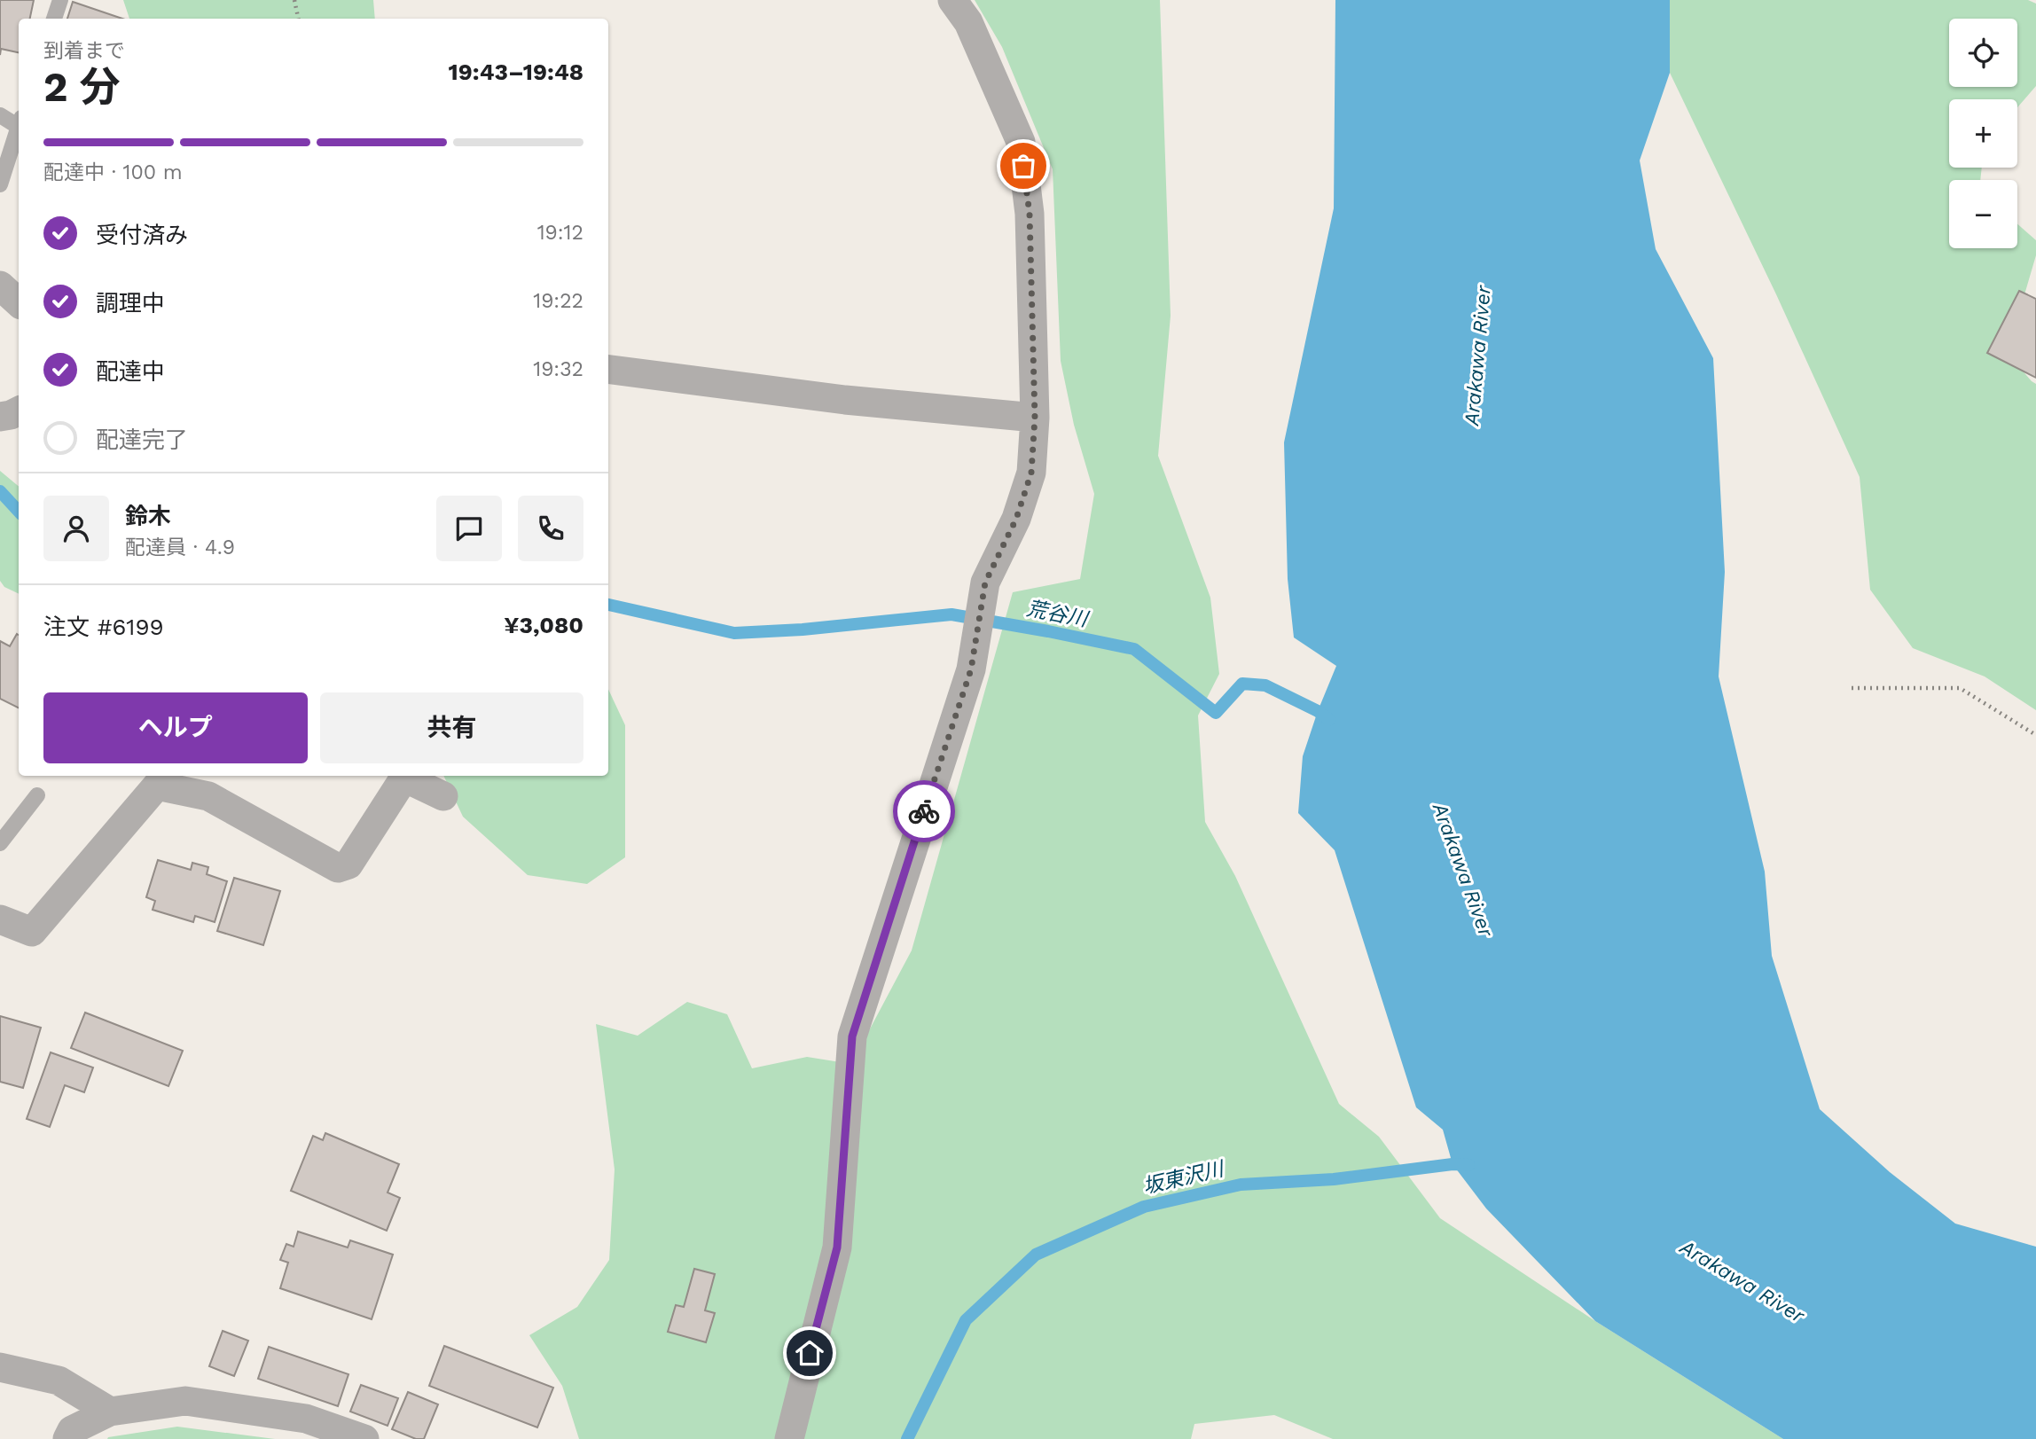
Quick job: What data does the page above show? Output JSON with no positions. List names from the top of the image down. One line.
{"water":["Arakawa River","荒谷川","坂東沢川"],"page":{"map_buttons":["+","−"],"heading":["2 分","到着まで","19:43–19:48"],"panel":["鈴木","配達員 · 4.9","注文 #6199","¥3,080"],"bar":"配達中 · 100 m","list":[["受付済み","19:12"],["調理中","19:22"],["配達中","19:32"],"配達完了"],"buttons":["ヘルプ","共有"]}}
